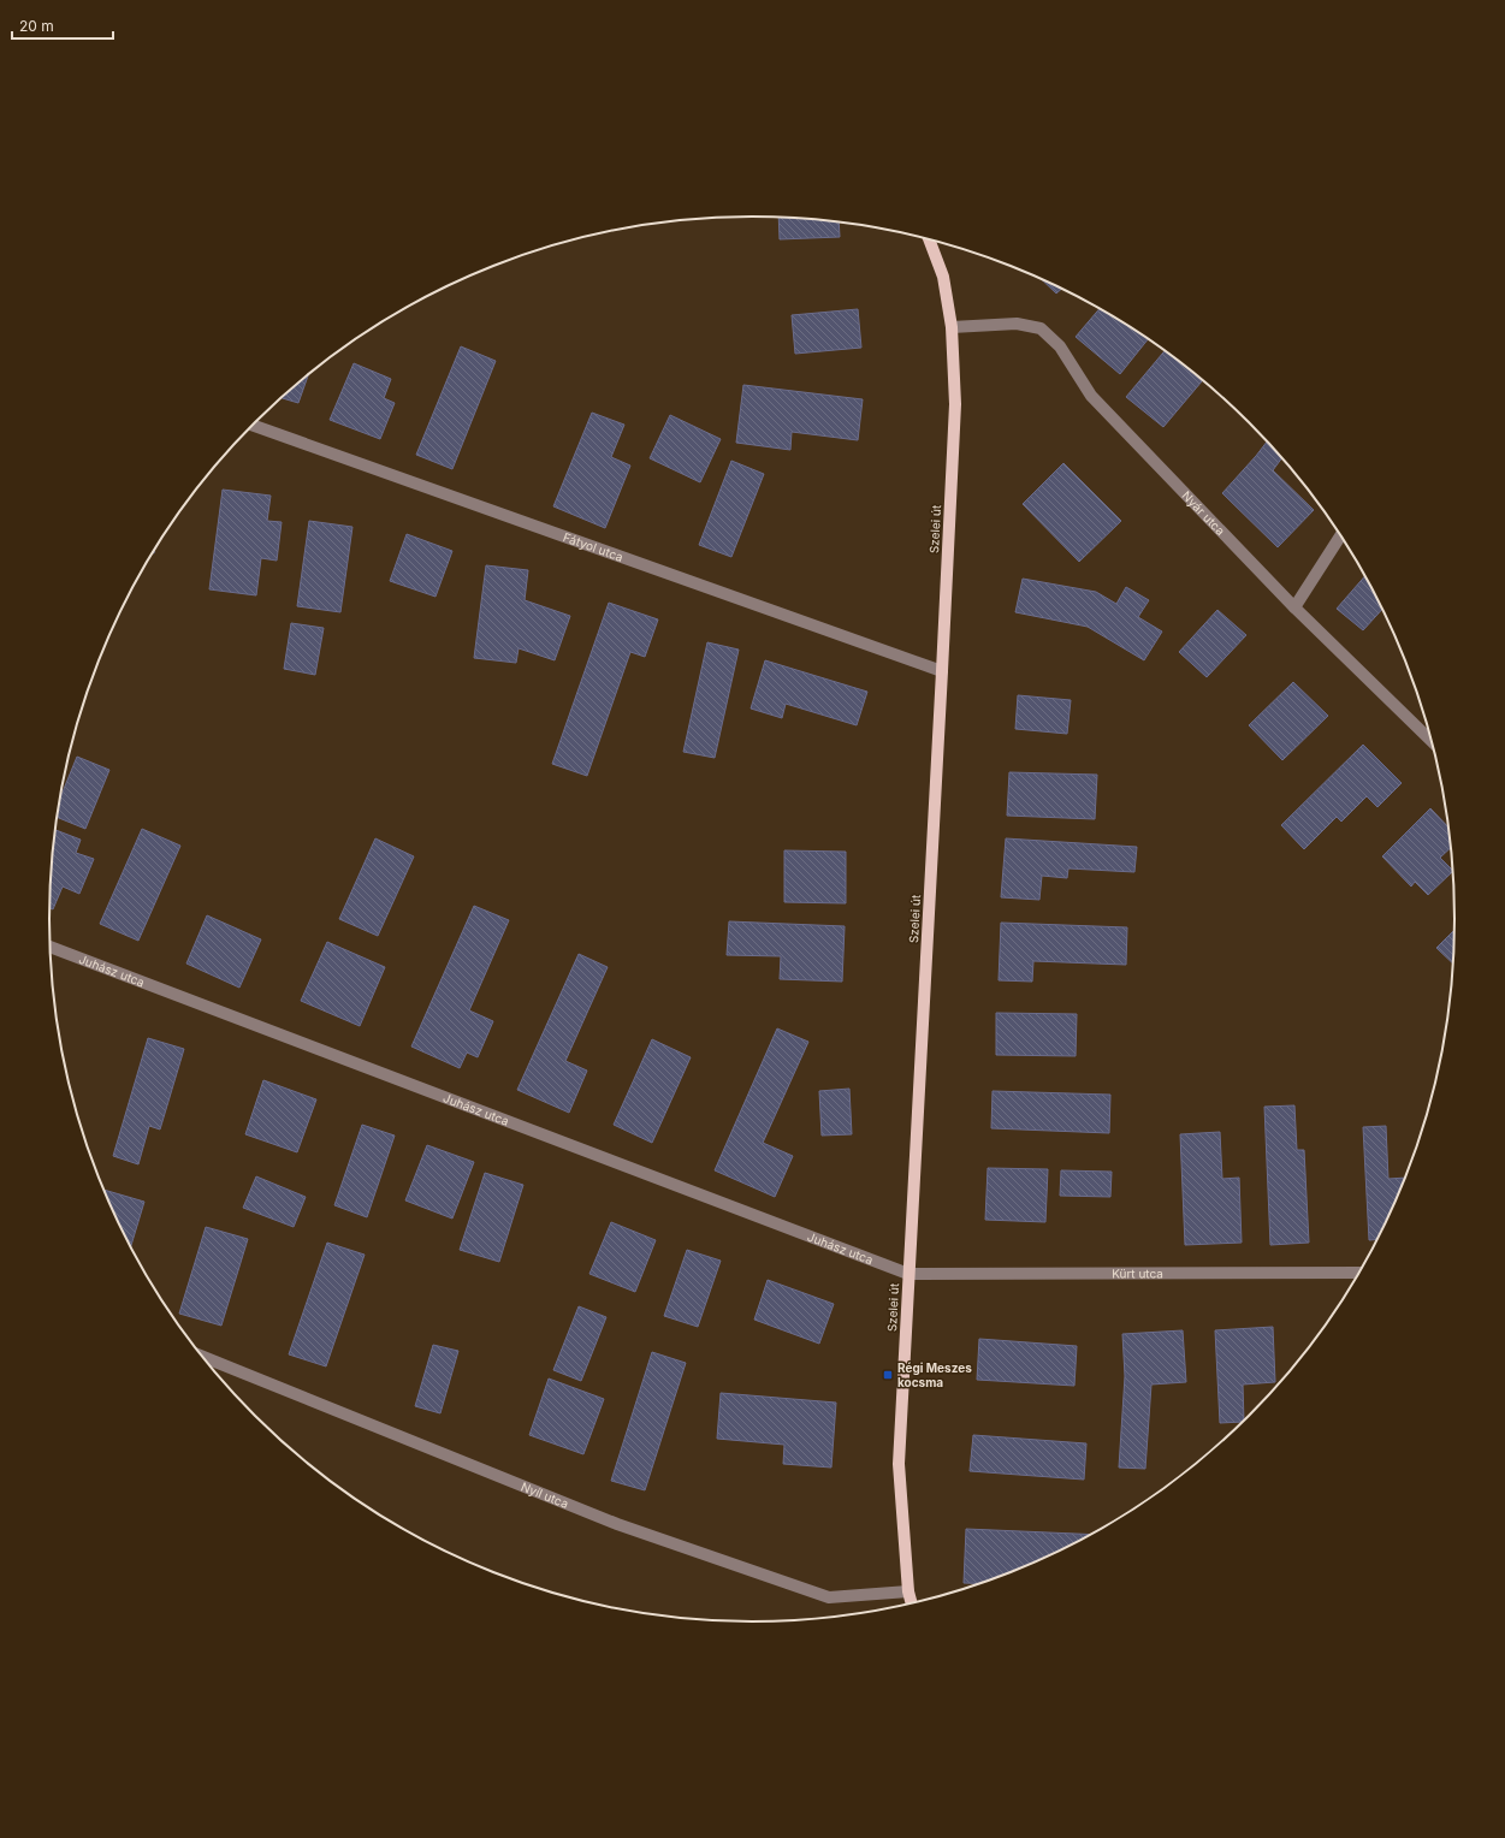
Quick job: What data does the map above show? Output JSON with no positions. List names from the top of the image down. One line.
{"streets":{"main road":["Szelei út"],"street":["Nyár utca","Fátyol utca","Juhász utca","Kürt utca","Nyíl utca"]},"crossings":[["Nyár utca","Szelei út"],["Szelei út","Fátyol utca"],["Szelei út","Juhász utca"],["Szelei út","Kürt utca"],["Szelei út","Nyíl utca"],["Juhász utca","Kürt utca"]],"places":{"transit":["Régi Meszes kocsma"]},"scale_bar":"20 m"}
